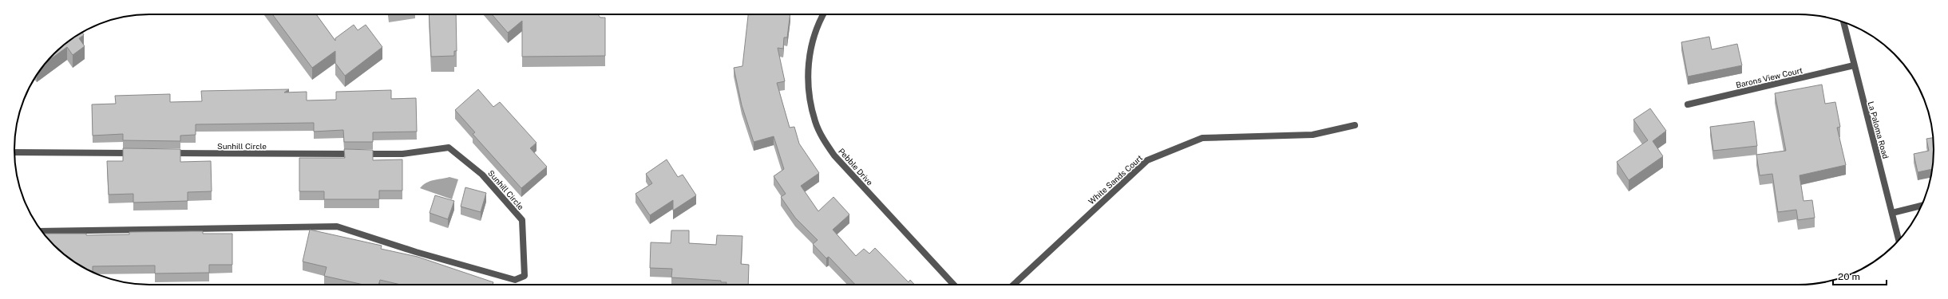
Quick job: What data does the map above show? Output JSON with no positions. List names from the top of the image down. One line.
{"streets":{"street":["Barons View Court","La Paloma Road","Sunhill Circle","Pebble Drive","White Sands Court"]},"crossings":[["Barons View Court","La Paloma Road"]],"scale_bar":"20 m"}
